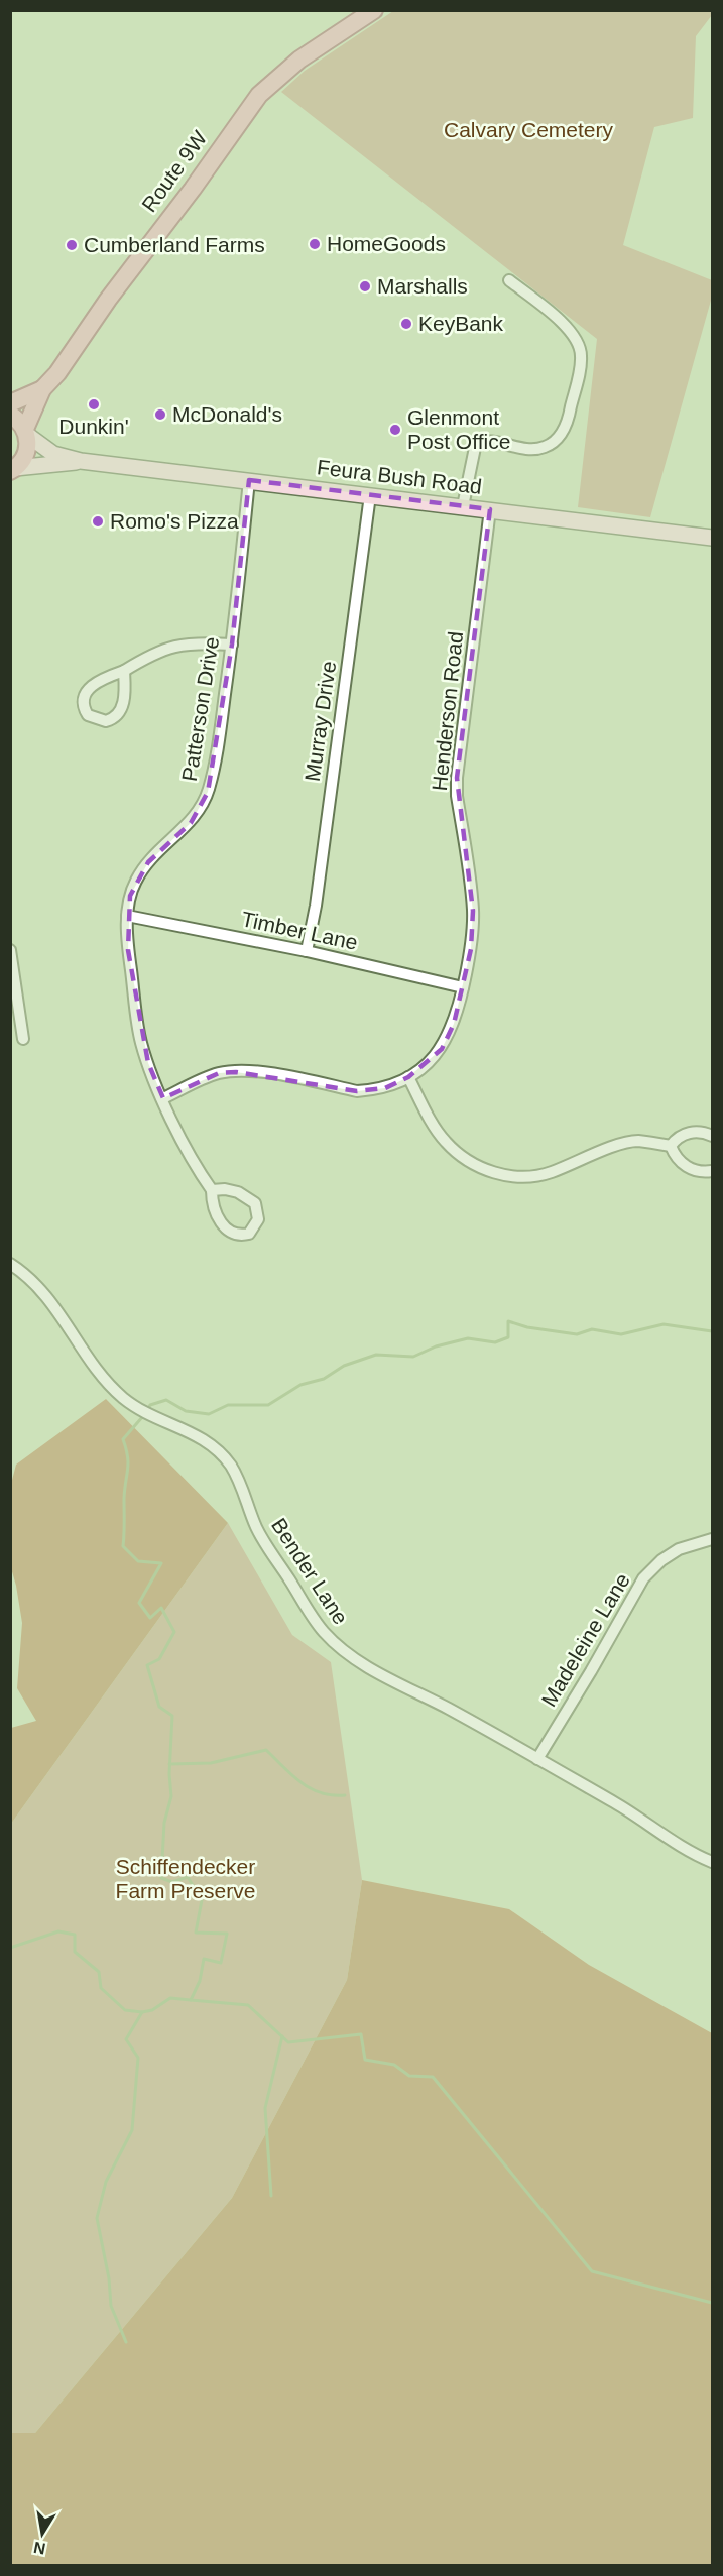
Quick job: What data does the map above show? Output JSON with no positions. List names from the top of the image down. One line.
{"streets":{"main road":["Route 9W","Feura Bush Road"],"street":["Patterson Drive","Henderson Road","Murray Drive","Timber Lane","Bender Lane","Madeleine Lane"]},"crossings":[["Route 9W","Feura Bush Road"],["Feura Bush Road","Patterson Drive"],["Feura Bush Road","Henderson Road"],["Feura Bush Road","Murray Drive"],["Patterson Drive","Henderson Road"],["Patterson Drive","Timber Lane"],["Henderson Road","Timber Lane"],["Murray Drive","Timber Lane"],["Bender Lane","Madeleine Lane"]],"parks":["Calvary Cemetery","Schiffendecker Farm Preserve"],"places":["HomeGoods","Cumberland Farms","Marshalls","KeyBank","Dunkin'","McDonald's","Glenmont Post Office","Romo's Pizza"],"north":"bottom"}
